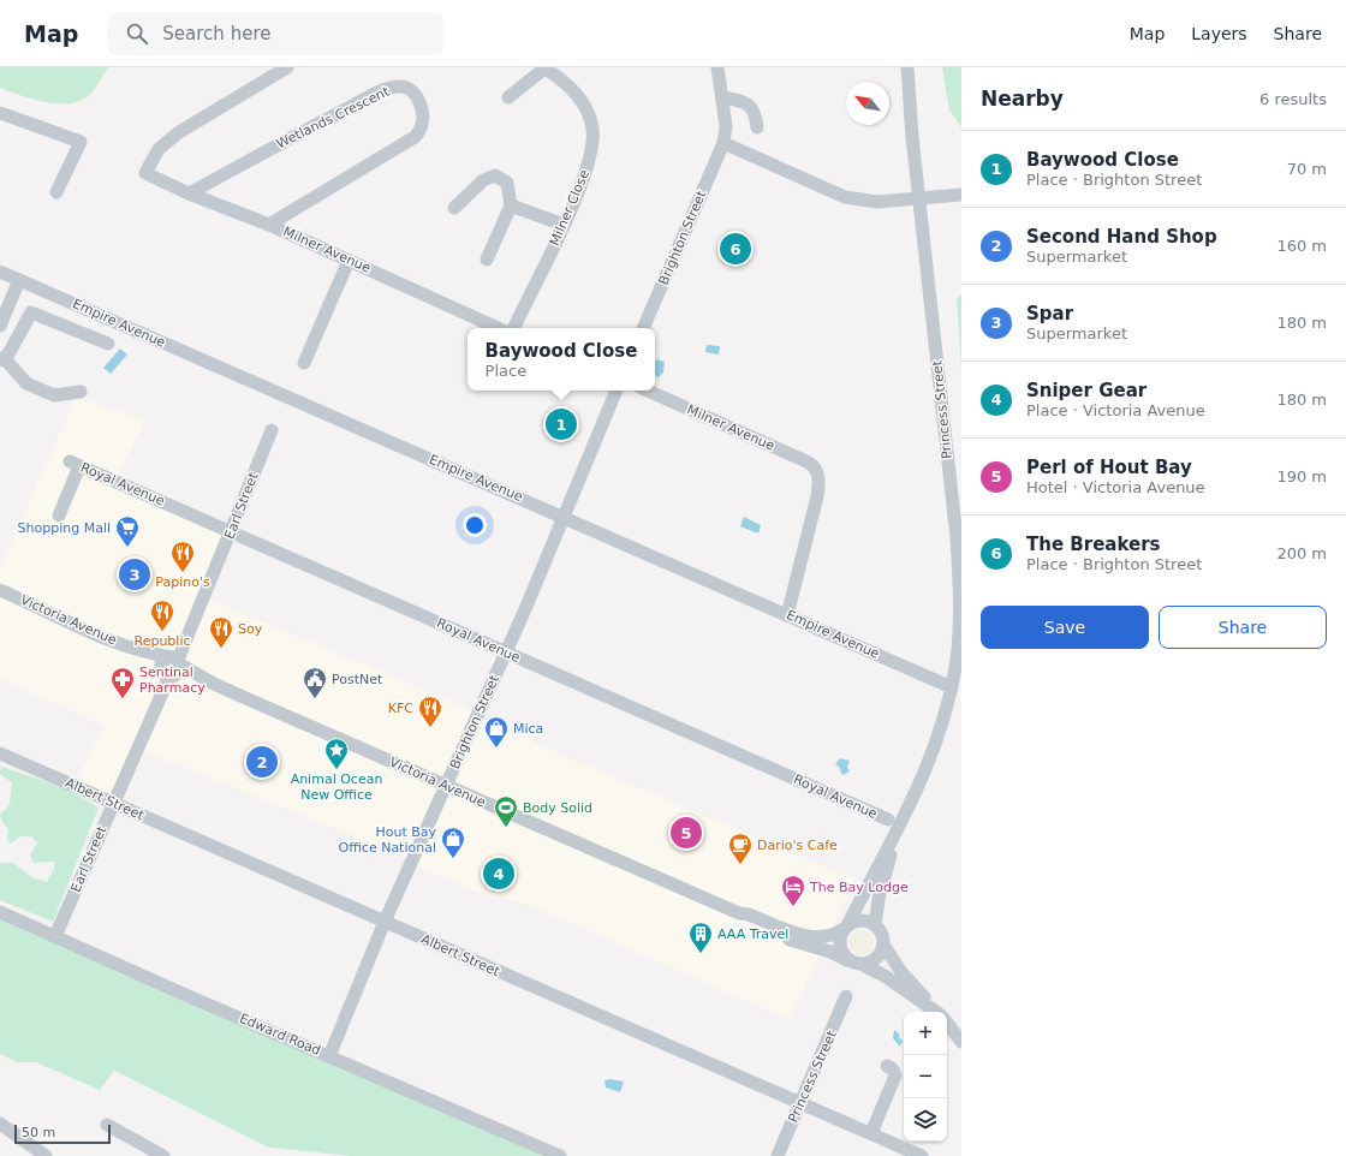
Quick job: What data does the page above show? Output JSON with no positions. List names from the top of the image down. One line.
{"streets":{"street":["Wetlands Crescent","Milner Close","Brighton Street","Milner Avenue","Empire Avenue","Princess Street","Royal Avenue","Earl Street","Victoria Avenue","Albert Street","Edward Road"]},"crossings":[["Wetlands Crescent","Milner Avenue"],["Brighton Street","Empire Avenue"],["Brighton Street","Royal Avenue"],["Brighton Street","Victoria Avenue"],["Brighton Street","Albert Street"],["Brighton Street","Edward Road"],["Milner Avenue","Empire Avenue"],["Empire Avenue","Princess Street"],["Princess Street","Victoria Avenue"],["Princess Street","Albert Street"],["Royal Avenue","Earl Street"],["Earl Street","Victoria Avenue"],["Earl Street","Albert Street"],["Earl Street","Edward Road"]],"places":{"supermarket":["Shopping Mall"],"restaurant":["Papino's","Republic","Soy","KFC"],"pharmacy":["Sentinal Pharmacy"],"public building":["PostNet"],"shop":["Mica","Hout Bay Office National"],"place":["Animal Ocean New Office"],"sports":["Body Solid"],"cafe":["Dario's Cafe"],"hotel":["The Bay Lodge"],"building":["AAA Travel"]},"scale_bar":"50 m","north":"top left","page":{"header":"Map","search":"Search here","nav":["Map","Layers","Share"],"heading":["Nearby","6 results"],"list":[{"mark":"1","name":"Baywood Close","note":"Place · Brighton Street","value":"70 m"},{"mark":"2","name":"Second Hand Shop","note":"Supermarket","value":"160 m"},{"mark":"3","name":"Spar","note":"Supermarket","value":"180 m"},{"mark":"4","name":"Sniper Gear","note":"Place · Victoria Avenue","value":"180 m"},{"mark":"5","name":"Perl of Hout Bay","note":"Hotel · Victoria Avenue","value":"190 m"},{"mark":"6","name":"The Breakers","note":"Place · Brighton Street","value":"200 m"}],"pins":["6","1","3","2","5","4"],"popup":["Baywood Close","Place"],"buttons":["Save","Share"],"map_buttons":["+","−"],"scale":"50 m"}}
